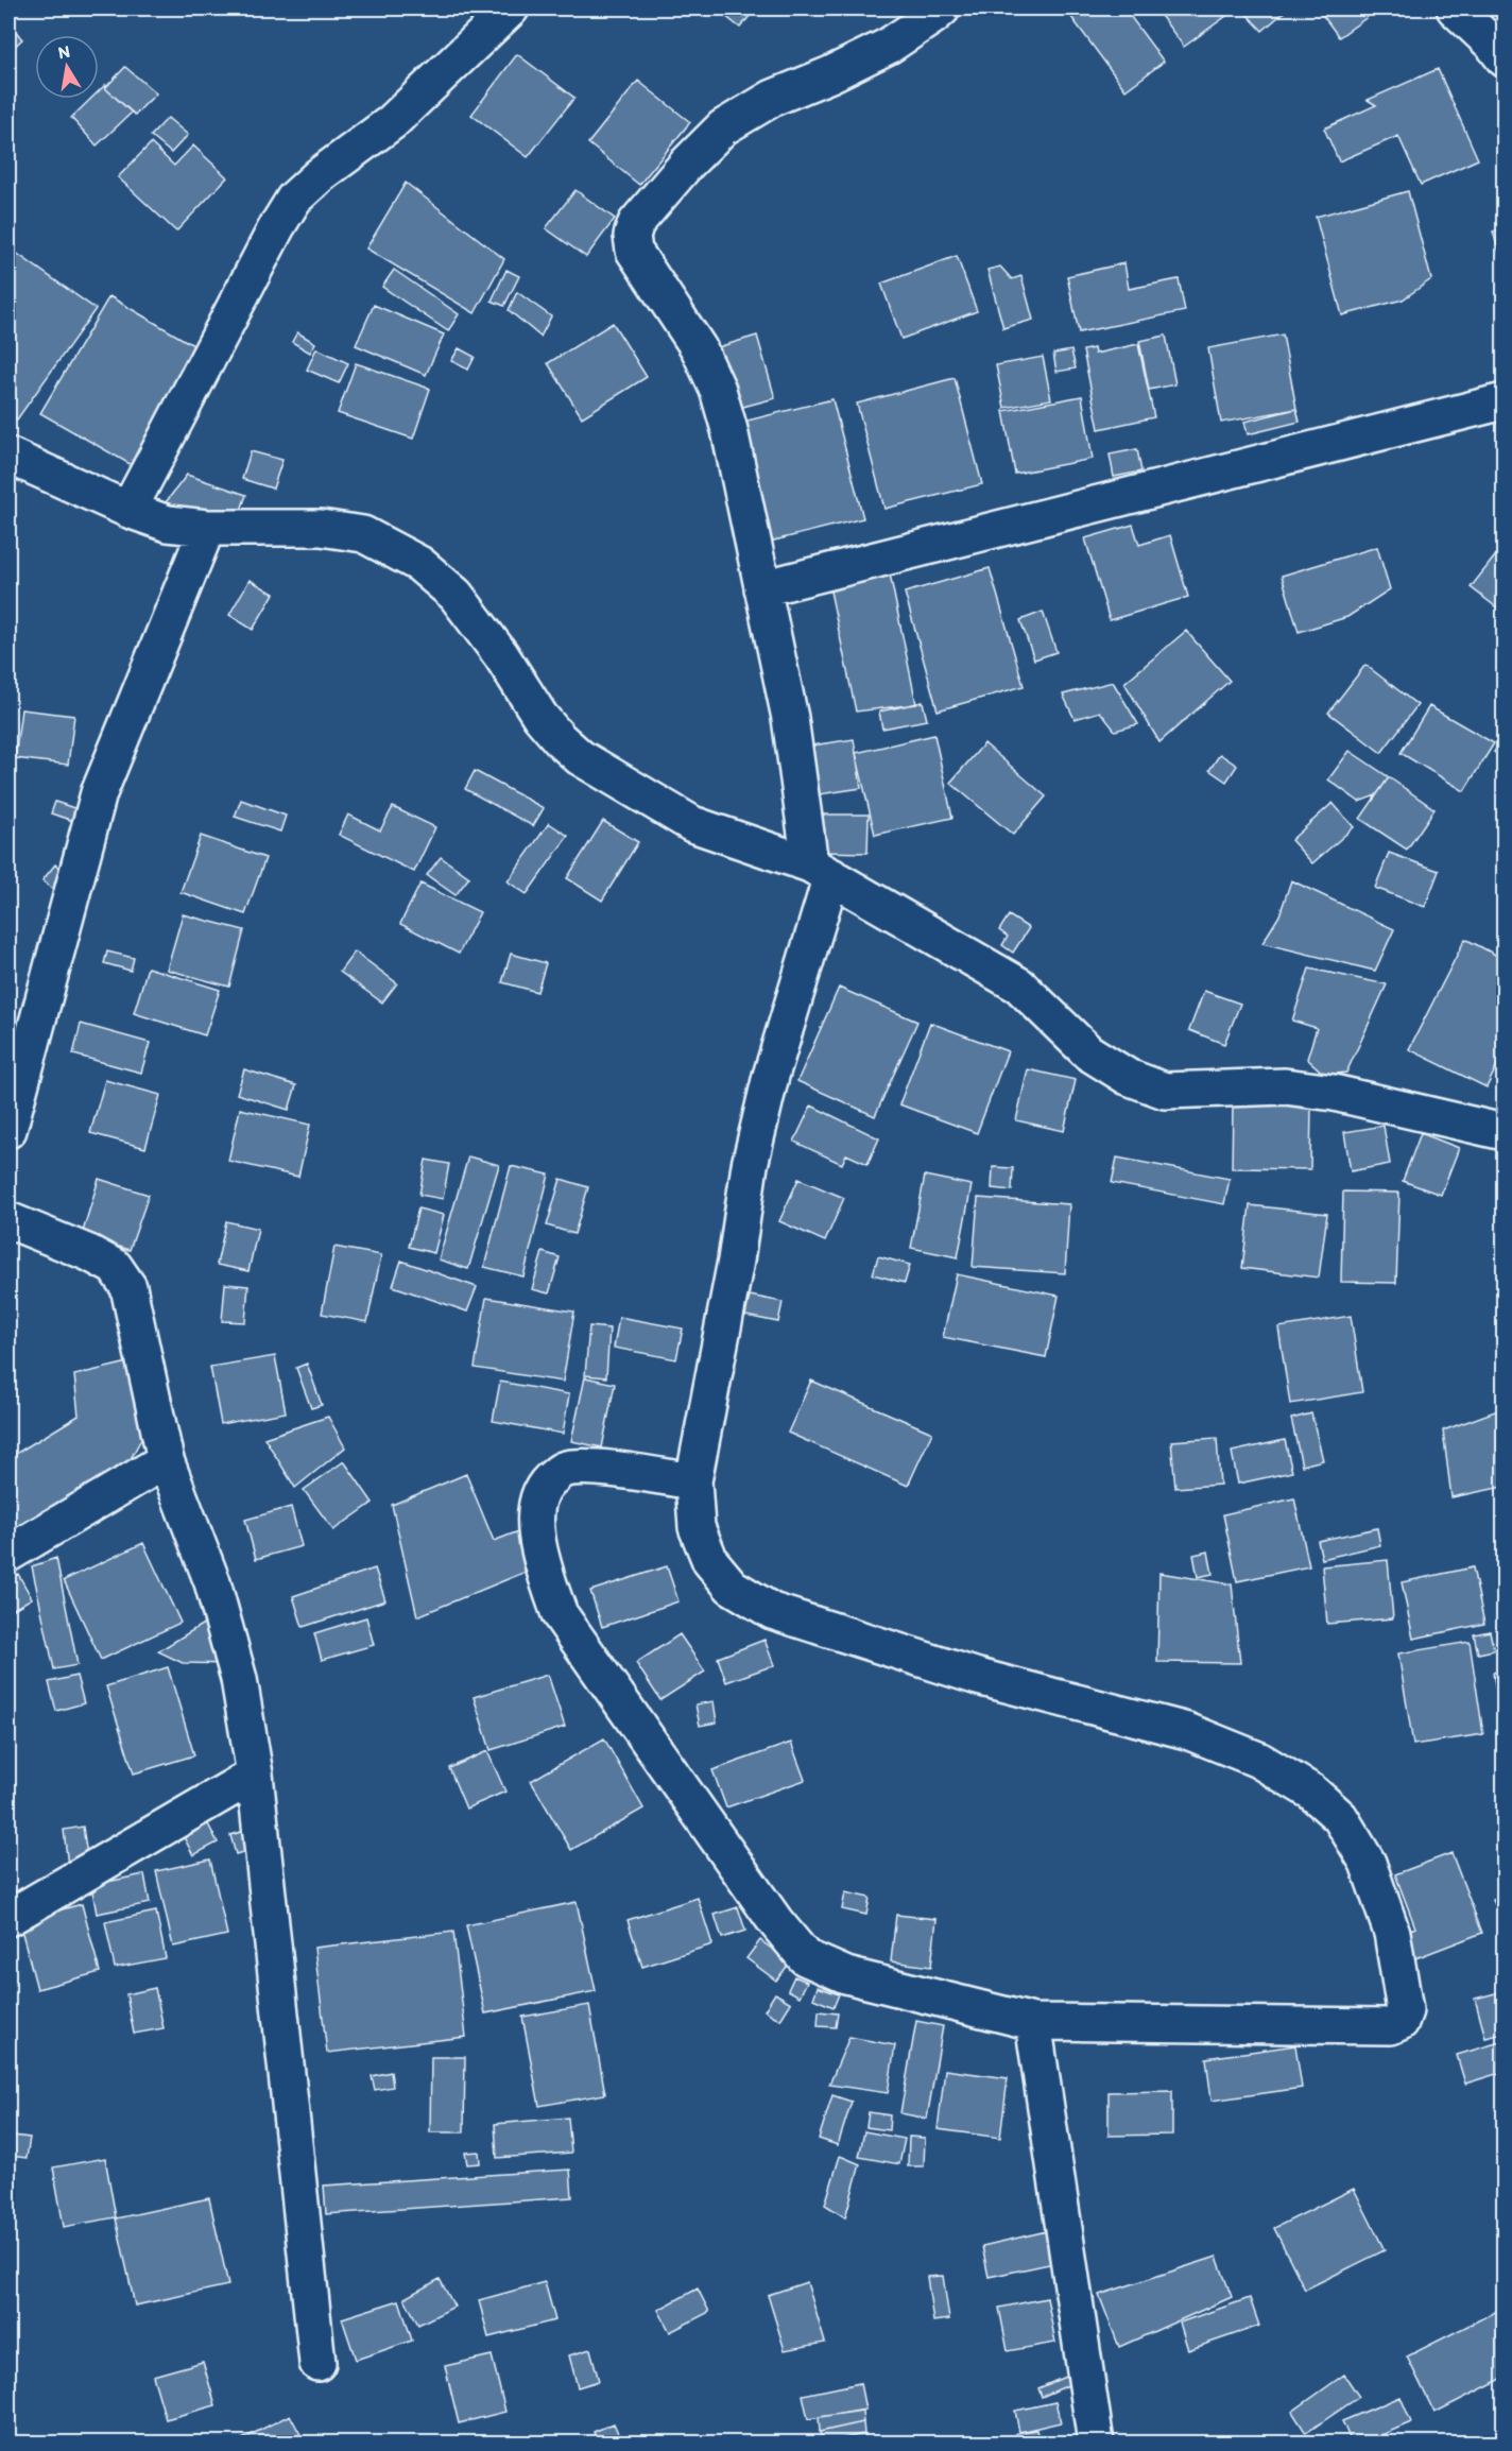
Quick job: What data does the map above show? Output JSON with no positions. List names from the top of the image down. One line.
{"north":"top"}
